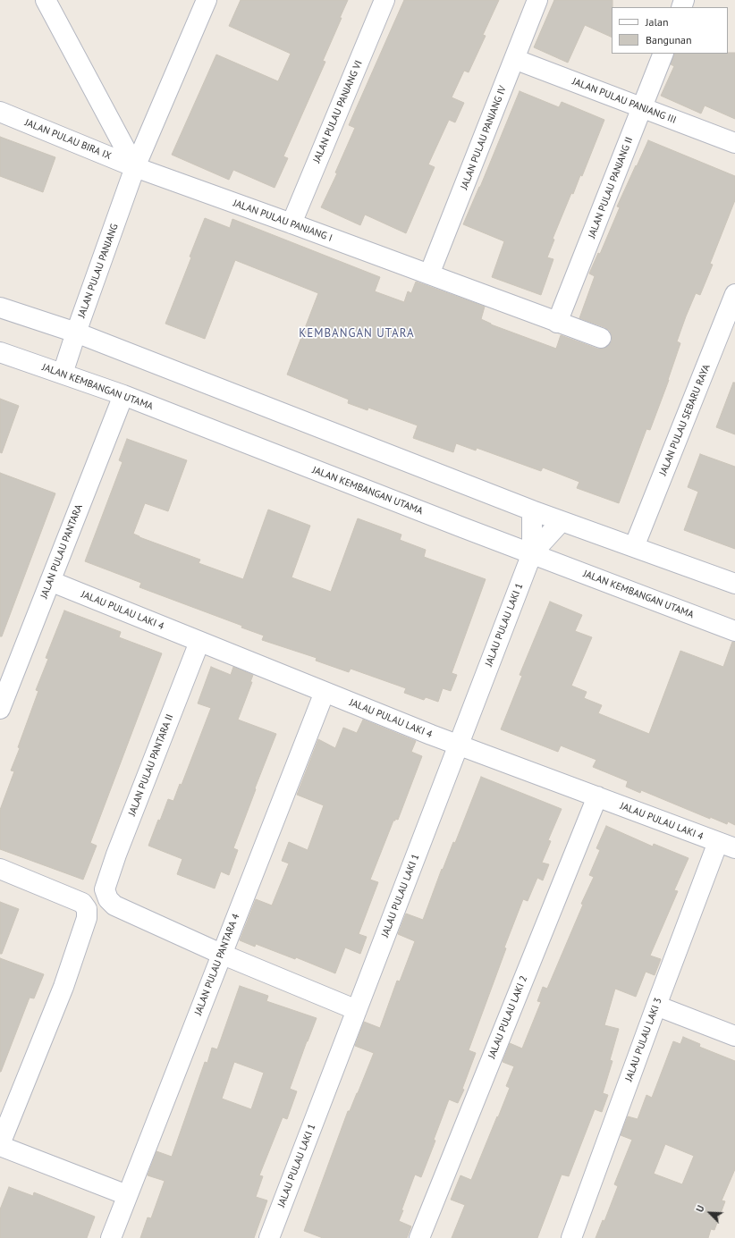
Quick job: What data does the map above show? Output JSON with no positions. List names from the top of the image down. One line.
{"streets":{"street":["JALAN PULAU PANJANG III","JALAN PULAU PANJANG VI","JALAN PULAU PANJANG IV","JALAN PULAU BIRA IX","JALAN PULAU PANJANG II","JALAN PULAU PANJANG I","JALAN PULAU PANJANG","JALAN KEMBANGAN UTAMA","JALAN PULAU SEBARU RAYA","JALAN PULAU PANTARA","JALAU PULAU LAKI 4","JALAU PULAU LAKI 1","JALAN PULAU PANTARA II","JALAN PULAU PANTARA 4","JALAU PULAU LAKI 2","JALAU PULAU LAKI 3"]},"crossings":[["JALAN PULAU PANJANG III","JALAN PULAU PANJANG IV"],["JALAN PULAU PANJANG III","JALAN PULAU PANJANG II"],["JALAN PULAU PANJANG VI","JALAN PULAU PANJANG I"],["JALAN PULAU PANJANG IV","JALAN PULAU PANJANG I"],["JALAN PULAU BIRA IX","JALAN PULAU PANJANG I"],["JALAN PULAU BIRA IX","JALAN PULAU PANJANG"],["JALAN PULAU PANJANG II","JALAN PULAU PANJANG I"],["JALAN PULAU PANJANG I","JALAN PULAU PANJANG"],["JALAN PULAU PANJANG","JALAN KEMBANGAN UTAMA"],["JALAN KEMBANGAN UTAMA","JALAN PULAU PANTARA"],["JALAN KEMBANGAN UTAMA","JALAU PULAU LAKI 1"],["JALAN PULAU PANTARA","JALAU PULAU LAKI 4"],["JALAU PULAU LAKI 4","JALAU PULAU LAKI 1"],["JALAU PULAU LAKI 4","JALAN PULAU PANTARA II"],["JALAU PULAU LAKI 4","JALAN PULAU PANTARA 4"],["JALAU PULAU LAKI 4","JALAU PULAU LAKI 2"],["JALAU PULAU LAKI 4","JALAU PULAU LAKI 3"],["JALAN PULAU PANTARA II","JALAN PULAU PANTARA 4"]],"districts":["KEMBANGAN UTARA"],"legend":["Jalan","Bangunan"],"north":"top left"}
